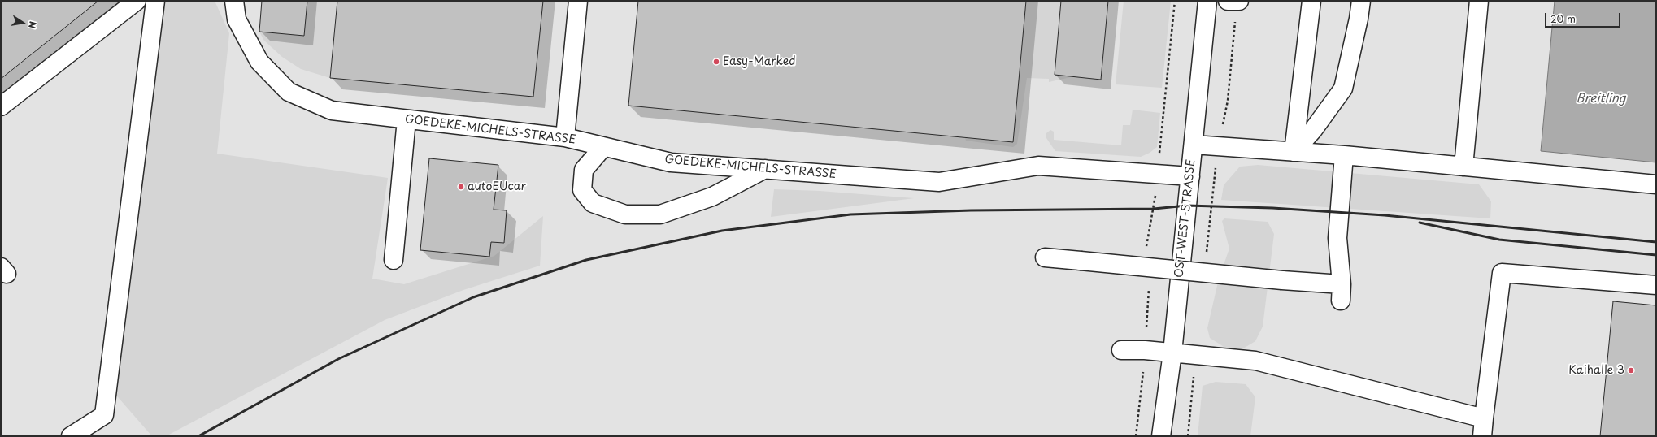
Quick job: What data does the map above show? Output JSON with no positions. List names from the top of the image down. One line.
{"streets":{"street":["GOEDEKE-MICHELS-STRASSE","OST-WEST-STRASSE"]},"crossings":[["GOEDEKE-MICHELS-STRASSE","OST-WEST-STRASSE"]],"water":["Breitling"],"places":["Easy-Marked","autoEUcar","Kaihalle 3"],"scale_bar":"20 m","north":"right"}
